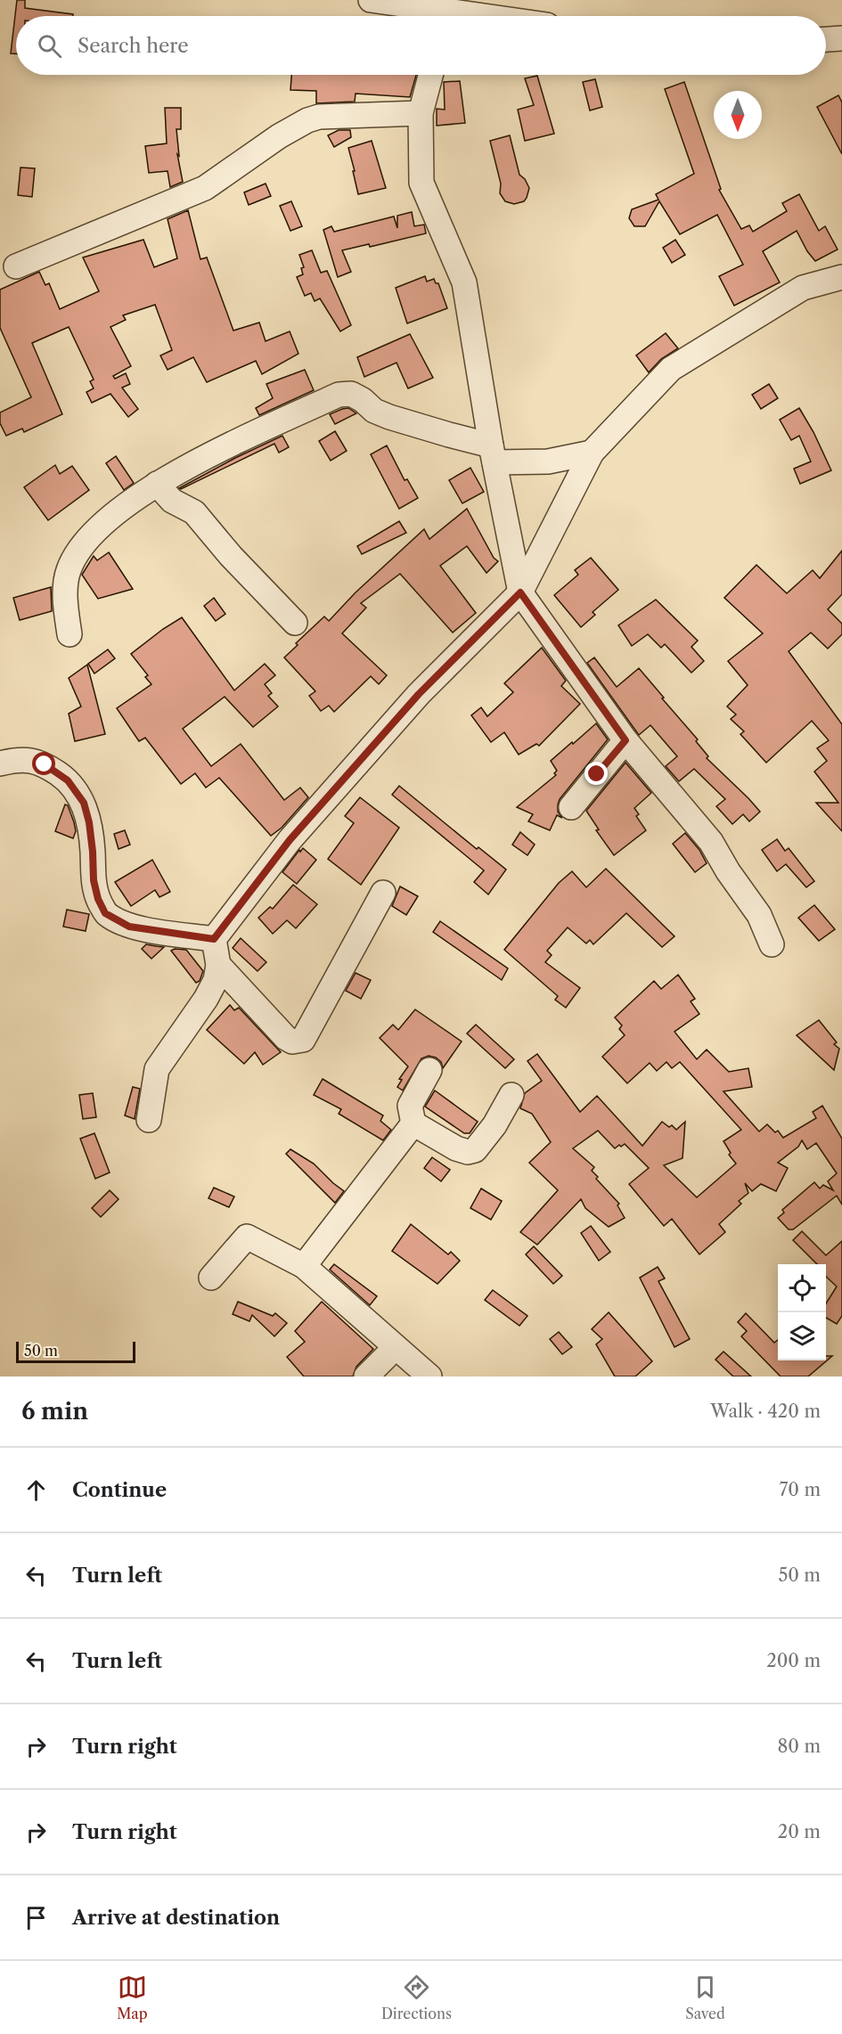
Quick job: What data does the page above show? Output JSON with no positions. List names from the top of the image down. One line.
{"scale_bar":"50 m","north":"bottom","page":{"search":"Search here","scale":"50 m","heading":["6 min","Walk · 420 m"],"list":[["Continue","70 m"],["Turn left","50 m"],["Turn left","200 m"],["Turn right","80 m"],["Turn right","20 m"],"Arrive at destination"],"nav":["Map","Directions","Saved"]}}
